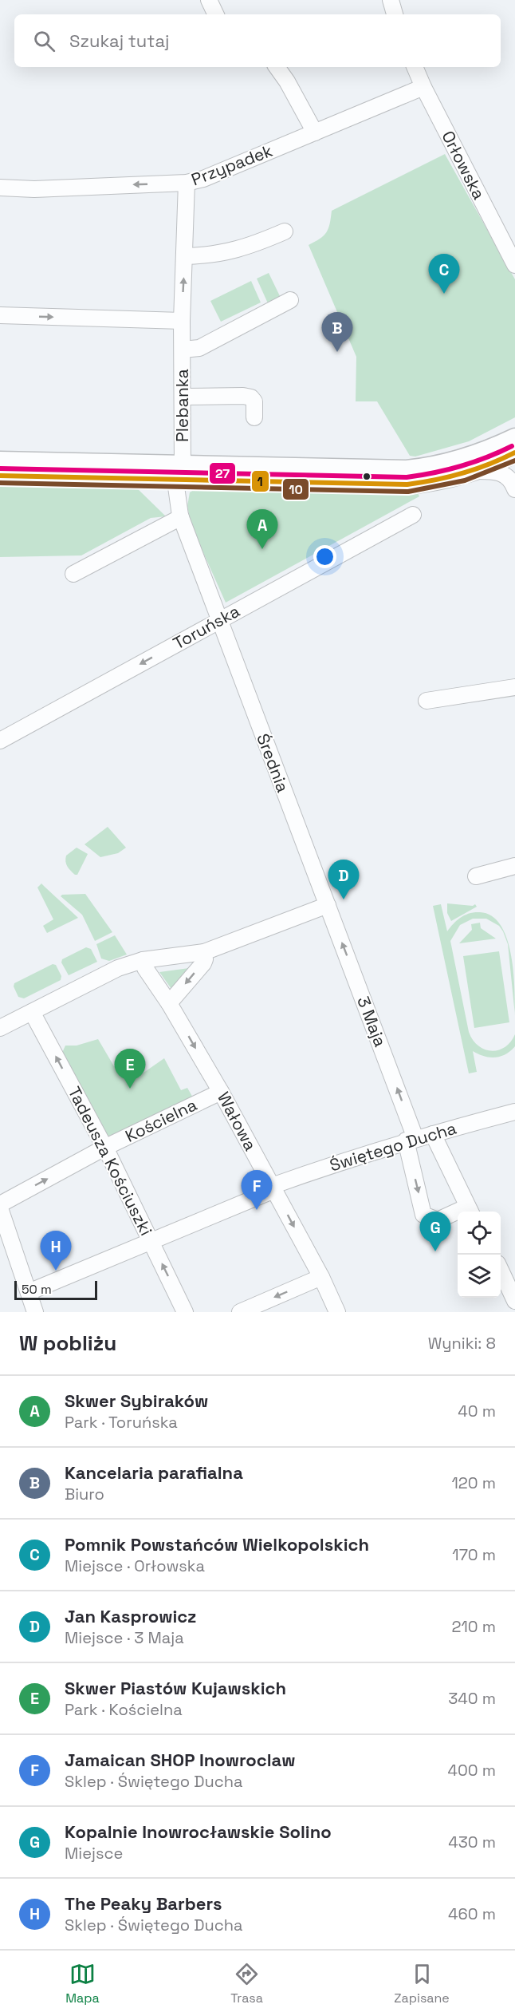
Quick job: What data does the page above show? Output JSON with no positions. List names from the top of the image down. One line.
{"streets":{"street":["Przypadek","Orłowska","Plebanka","Toruńska","Średnia","3 Maja","Kościelna","Wałowa","Świętego Ducha","Tadeusza Kościuszki"]},"crossings":[["Przypadek","Orłowska"],["Przypadek","Plebanka"],["Plebanka","Toruńska"],["Plebanka","Średnia"],["Toruńska","Średnia"],["Średnia","3 Maja"],["3 Maja","Świętego Ducha"],["Kościelna","Wałowa"],["Kościelna","Tadeusza Kościuszki"],["Wałowa","Świętego Ducha"],["Świętego Ducha","Tadeusza Kościuszki"]],"one_way":["Kościelna","Wałowa","Tadeusza Kościuszki"],"lines":["transit line 27","transit line 1","transit line 10"],"scale_bar":"50 m","page":{"search":"Szukaj tutaj","pins":["C","B","A","D","E","F","G","H"],"scale":"50 m","heading":["W pobliżu","Wyniki: 8"],"list":[{"mark":"A","name":"Skwer Sybiraków","note":"Park · Toruńska","value":"40 m"},{"mark":"B","name":"Kancelaria parafialna","note":"Biuro","value":"120 m"},{"mark":"C","name":"Pomnik Powstańców Wielkopolskich","note":"Miejsce · Orłowska","value":"170 m"},{"mark":"D","name":"Jan Kasprowicz","note":"Miejsce · 3 Maja","value":"210 m"},{"mark":"E","name":"Skwer Piastów Kujawskich","note":"Park · Kościelna","value":"340 m"},{"mark":"F","name":"Jamaican SHOP Inowroclaw","note":"Sklep · Świętego Ducha","value":"400 m"},{"mark":"G","name":"Kopalnie Inowrocławskie Solino","note":"Miejsce","value":"430 m"},{"mark":"H","name":"The Peaky Barbers","note":"Sklep · Świętego Ducha","value":"460 m"}],"nav":["Mapa","Trasa","Zapisane"]}}
